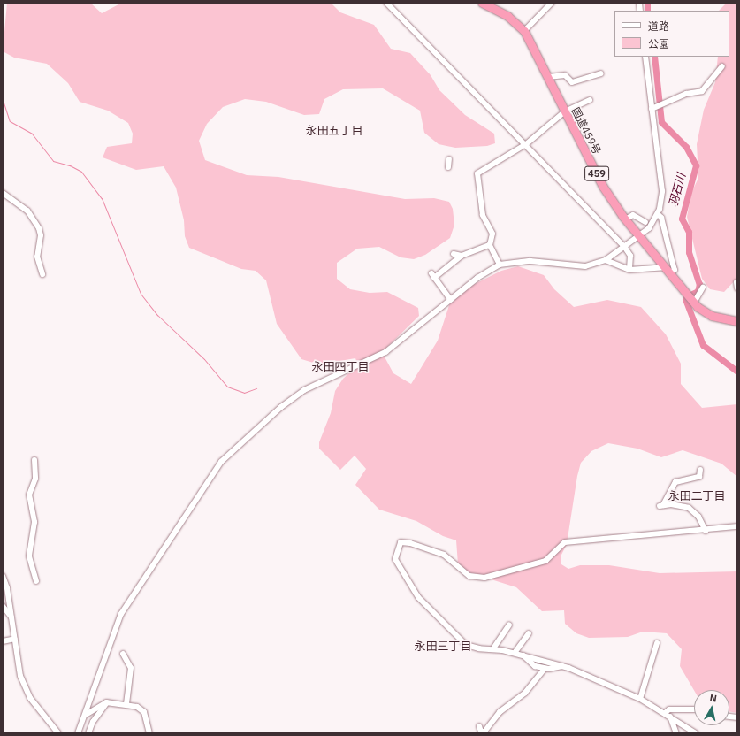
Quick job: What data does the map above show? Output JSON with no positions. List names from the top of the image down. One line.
{"streets":{"highway":["国道459号","459"]},"districts":["永田五丁目","永田四丁目","永田二丁目","永田三丁目"],"water":["羽石川"],"legend":["道路","公園"],"north":"top"}
